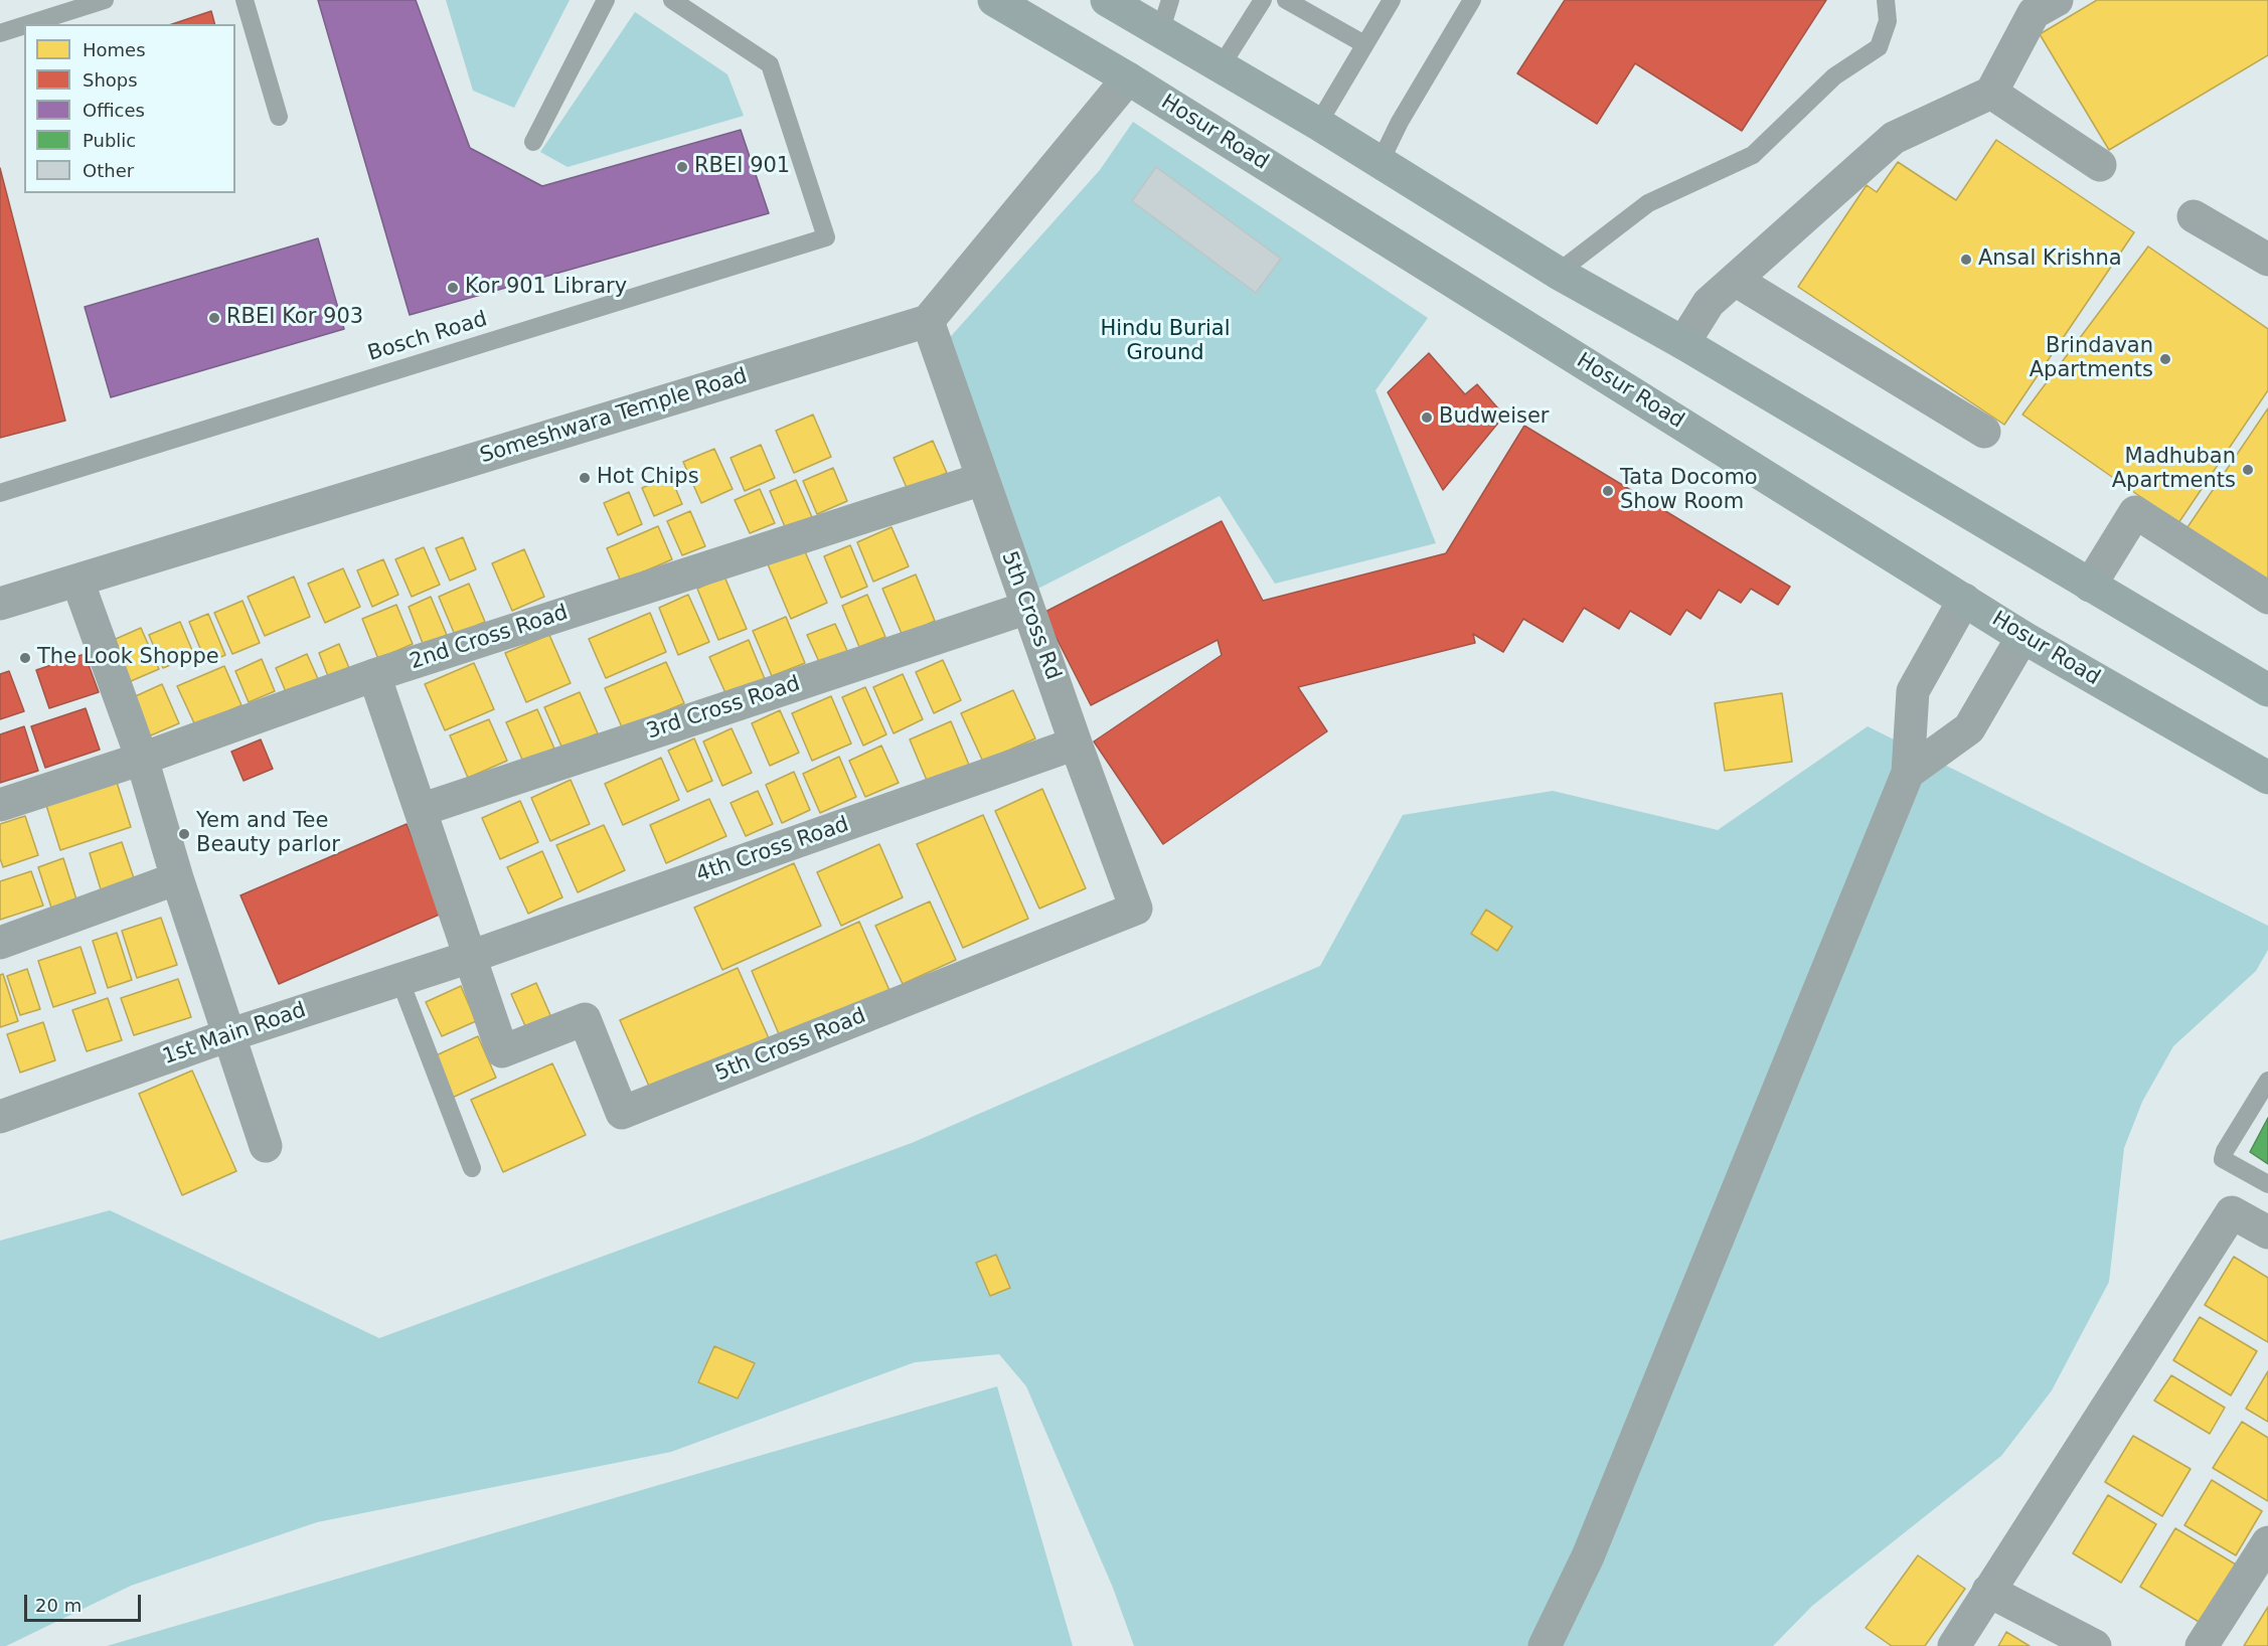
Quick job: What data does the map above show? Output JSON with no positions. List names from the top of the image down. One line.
{"streets":{"main road":["Hosur Road"],"street":["Someshwara Temple Road","5th Cross Rd","2nd Cross Road","3rd Cross Road","4th Cross Road","1st Main Road","5th Cross Road"],"lane":["Bosch Road"]},"crossings":[["Someshwara Temple Road","5th Cross Rd"],["5th Cross Rd","2nd Cross Road"],["5th Cross Rd","3rd Cross Road"],["5th Cross Rd","4th Cross Road"],["5th Cross Rd","5th Cross Road"],["4th Cross Road","1st Main Road"],["4th Cross Road","5th Cross Road"],["1st Main Road","5th Cross Road"]],"parks":["Hindu Burial Ground"],"places":["RBEI 901","Ansal Krishna","Kor 901 Library","RBEI Kor 903","Brindavan Apartments","Budweiser","Madhuban Apartments","Hot Chips","Tata Docomo Show Room","The Look Shoppe","Yem and Tee Beauty parlor"],"legend":["Homes","Shops","Offices","Public","Other"],"scale_bar":"20 m"}
